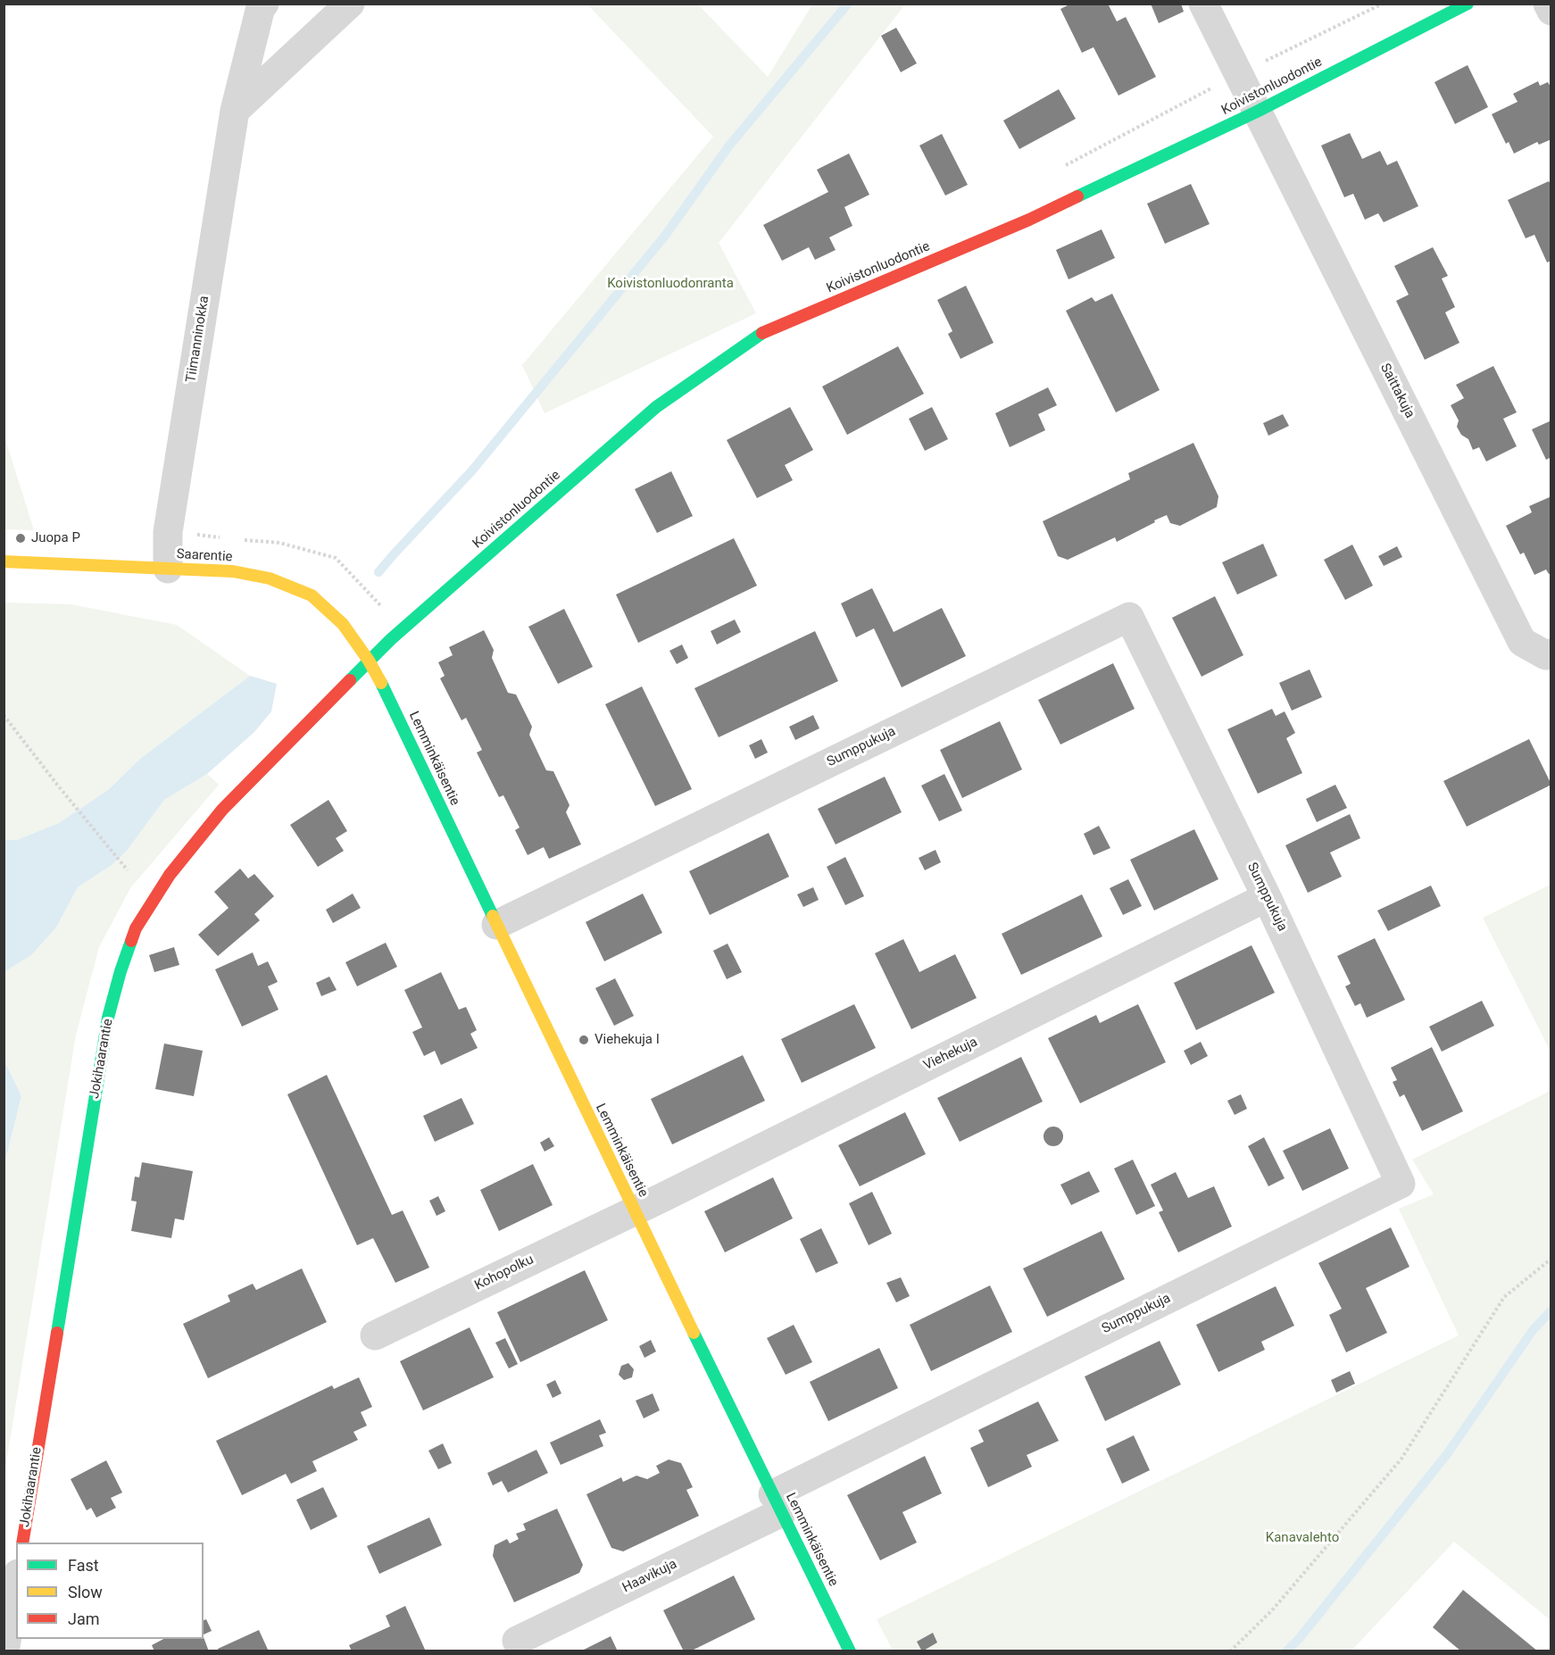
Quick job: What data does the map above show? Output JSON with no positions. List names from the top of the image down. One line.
{"streets":{"street":["Koivistonluodontie","Tiimanninokka","Saittakuja","Saarentie","Sumppukuja","Lemminkäisentie","Viehekuja","Jokihaarantie","Kohopolku","Haavikuja"]},"crossings":[["Koivistonluodontie","Saittakuja"],["Koivistonluodontie","Saarentie"],["Koivistonluodontie","Lemminkäisentie"],["Koivistonluodontie","Jokihaarantie"],["Tiimanninokka","Saarentie"],["Saarentie","Lemminkäisentie"],["Saarentie","Jokihaarantie"],["Sumppukuja","Lemminkäisentie"],["Sumppukuja","Viehekuja"],["Sumppukuja","Haavikuja"],["Lemminkäisentie","Viehekuja"],["Lemminkäisentie","Jokihaarantie"],["Lemminkäisentie","Kohopolku"],["Lemminkäisentie","Haavikuja"],["Viehekuja","Kohopolku"]],"parks":["Koivistonluodonranta","Kanavalehto"],"places":["Juopa P","Viehekuja I"],"legend":["Fast","Slow","Jam"]}
